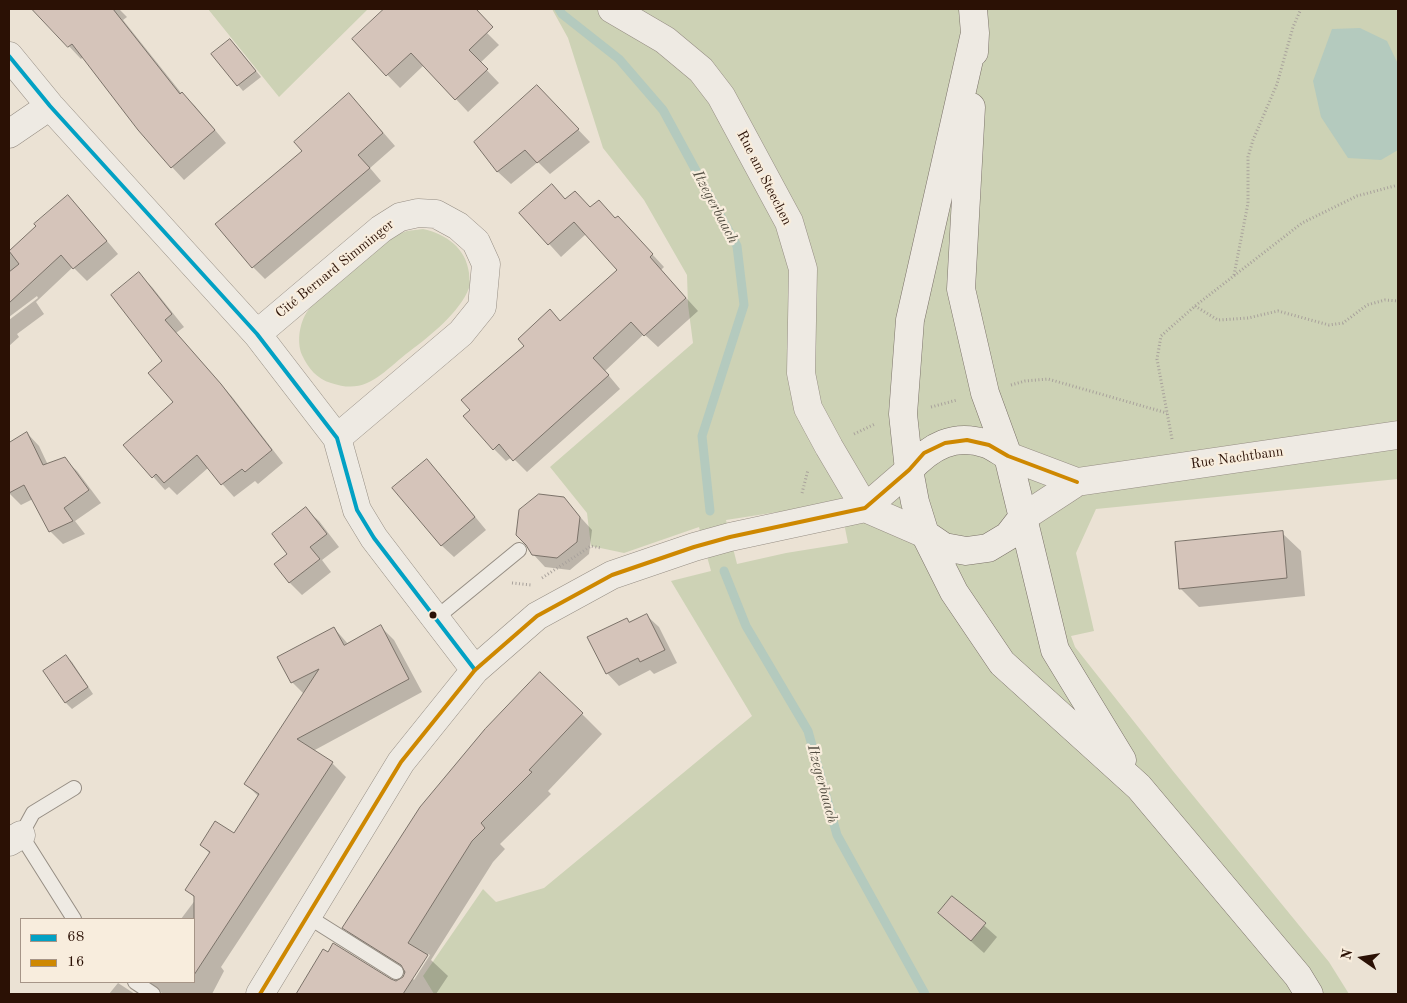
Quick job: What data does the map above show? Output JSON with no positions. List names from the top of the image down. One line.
{"streets":{"street":["Rue am Steechen","Cité Bernard Simminger","Rue Nachtbann"]},"water":["Itzegerbaach"],"lines":["transit line 68","transit line 16"],"legend":["68","16"],"north":"left"}
